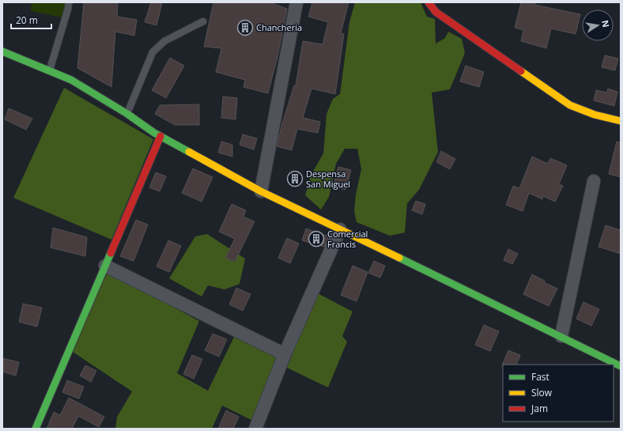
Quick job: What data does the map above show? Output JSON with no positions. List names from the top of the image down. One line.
{"places":{"building":["Chancheria","Despensa San Miguel","Comercial Francis"]},"legend":["Fast","Slow","Jam"],"scale_bar":"20 m","north":"right"}
